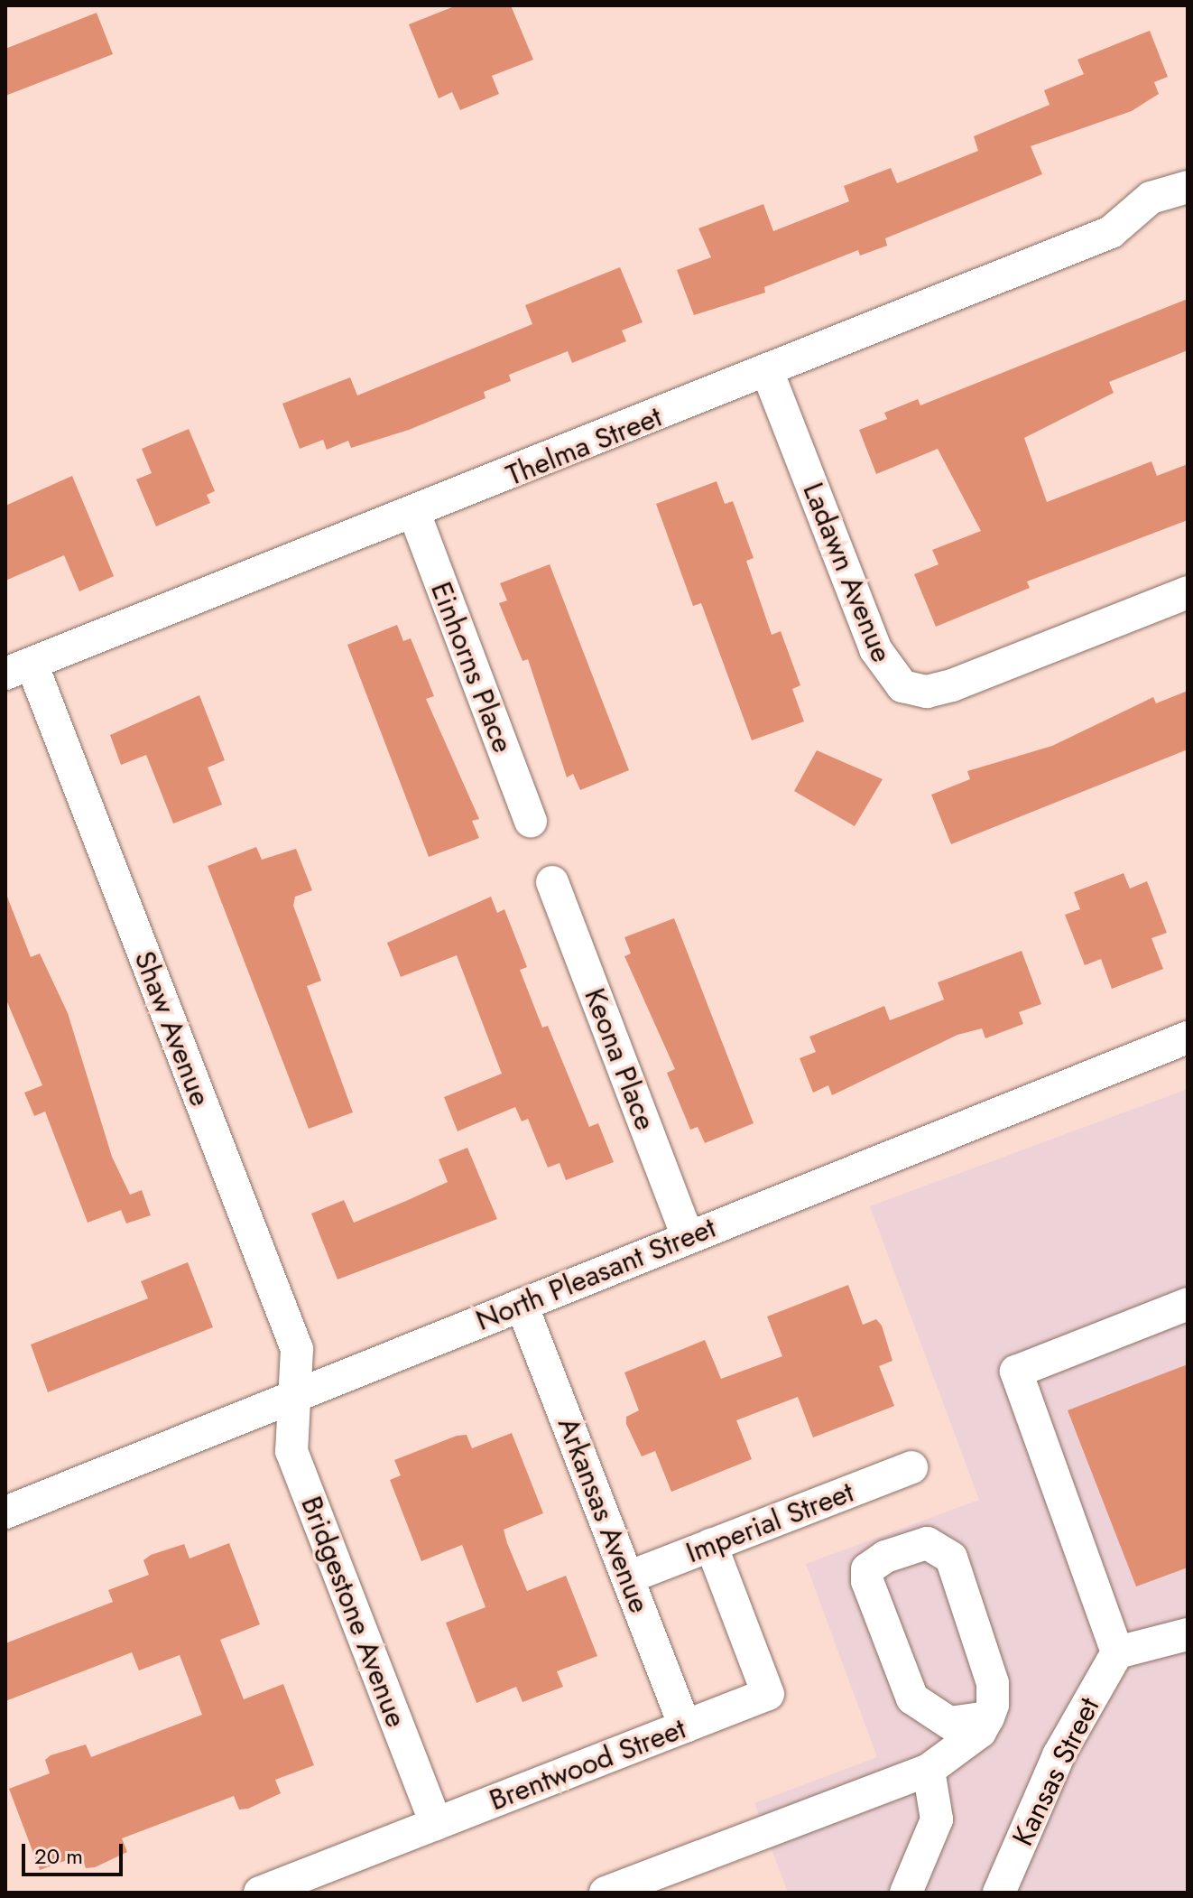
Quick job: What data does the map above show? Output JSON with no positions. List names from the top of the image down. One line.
{"streets":{"street":["Thelma Street","Ladawn Avenue","Einhorns Place","Shaw Avenue","Keona Place","North Pleasant Street","Arkansas Avenue","Imperial Street","Bridgestone Avenue","Brentwood Street","Kansas Street"]},"crossings":[["Thelma Street","Ladawn Avenue"],["Thelma Street","Einhorns Place"],["Thelma Street","Shaw Avenue"],["Shaw Avenue","North Pleasant Street"],["Shaw Avenue","Bridgestone Avenue"],["Keona Place","North Pleasant Street"],["North Pleasant Street","Arkansas Avenue"],["North Pleasant Street","Bridgestone Avenue"],["Arkansas Avenue","Imperial Street"],["Arkansas Avenue","Brentwood Street"],["Imperial Street","Brentwood Street"],["Bridgestone Avenue","Brentwood Street"]],"scale_bar":"20 m"}
